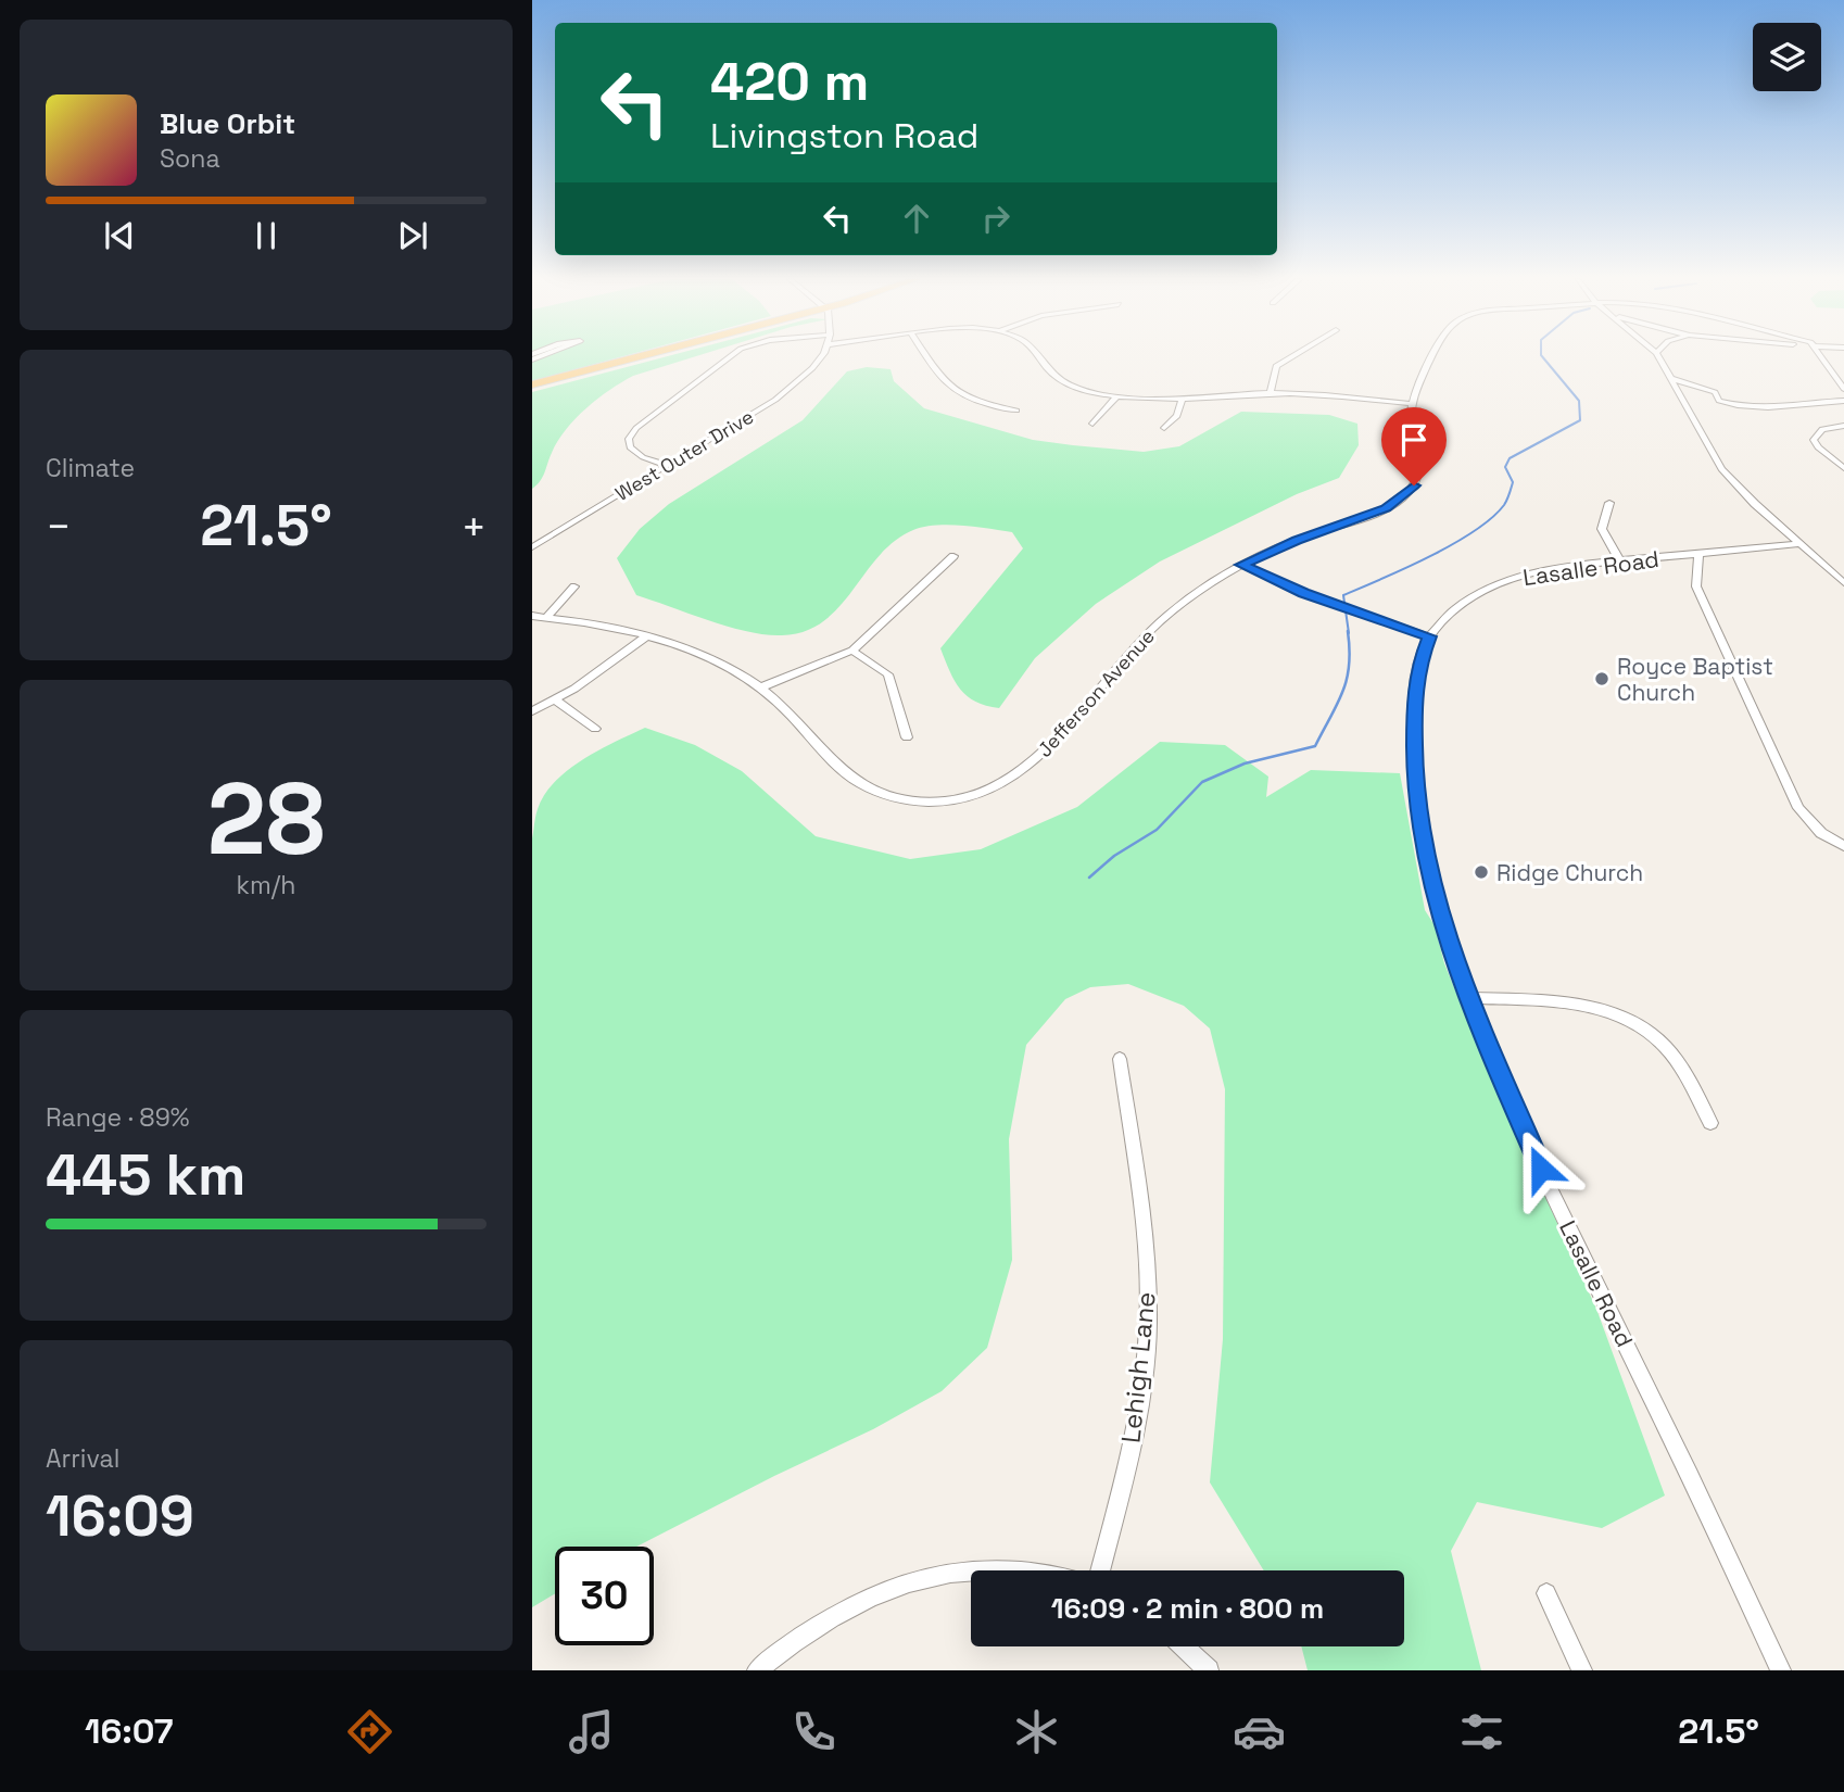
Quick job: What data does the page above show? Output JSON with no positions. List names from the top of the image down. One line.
{"streets":{"street":["West Outer Drive","Lasalle Road","Jefferson Avenue","Lehigh Lane"]},"places":["Royce Baptist Church","Ridge Church"],"page":{"turn":["420 m","Livingston Road"],"song":["Blue Orbit","Sona"],"tile":["Climate",["28","km/h"],["Range · 89%","445 km"],["Arrival","16:09"]],"heat":["−","21.5°","+"],"limit":"30","trip":"16:09 · 2 min · 800 m","tabs":["16:07","21.5°"]}}
